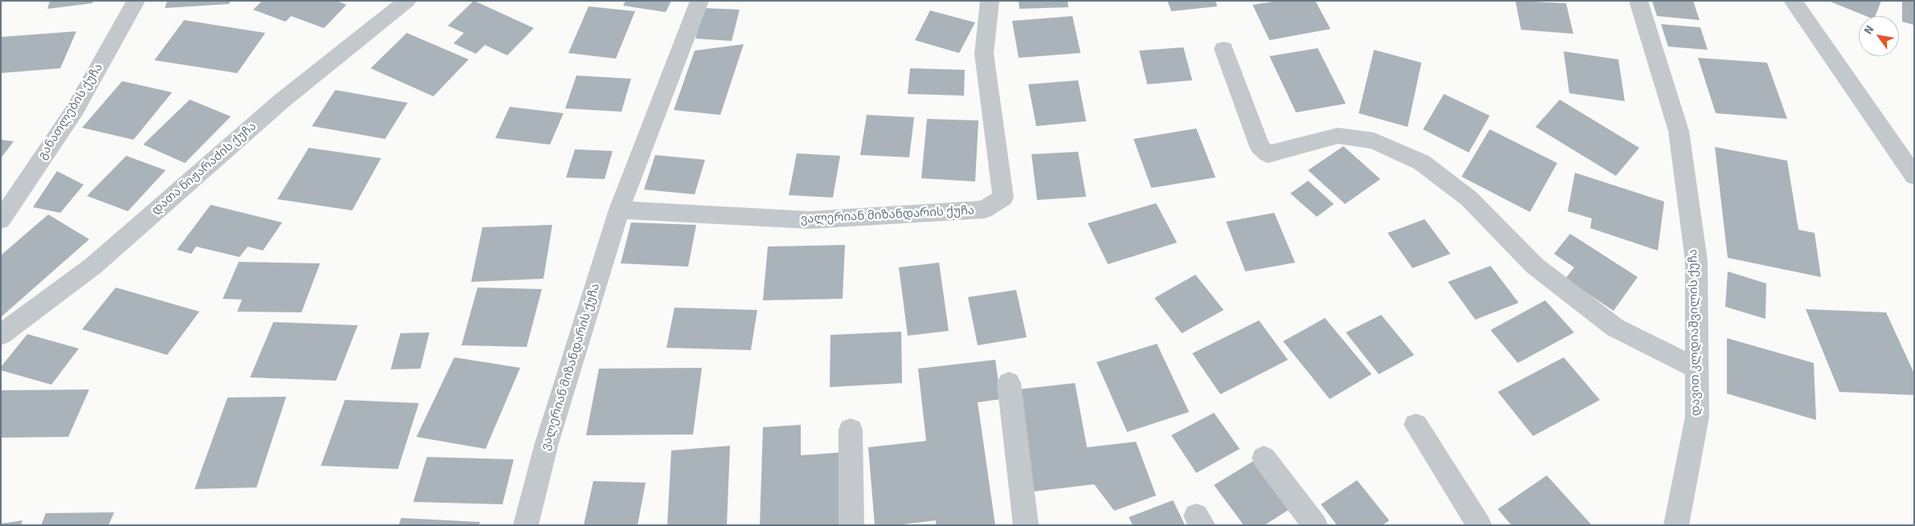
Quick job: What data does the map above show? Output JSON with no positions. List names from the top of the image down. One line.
{"streets":{"street":["განათლების ქუჩა","დათა ნიჟარაძის ქუჩა","ვალერიან მიზანდარის ქუჩა","დავით კლდიაშვილის ქუჩა"]},"north":"top left"}
